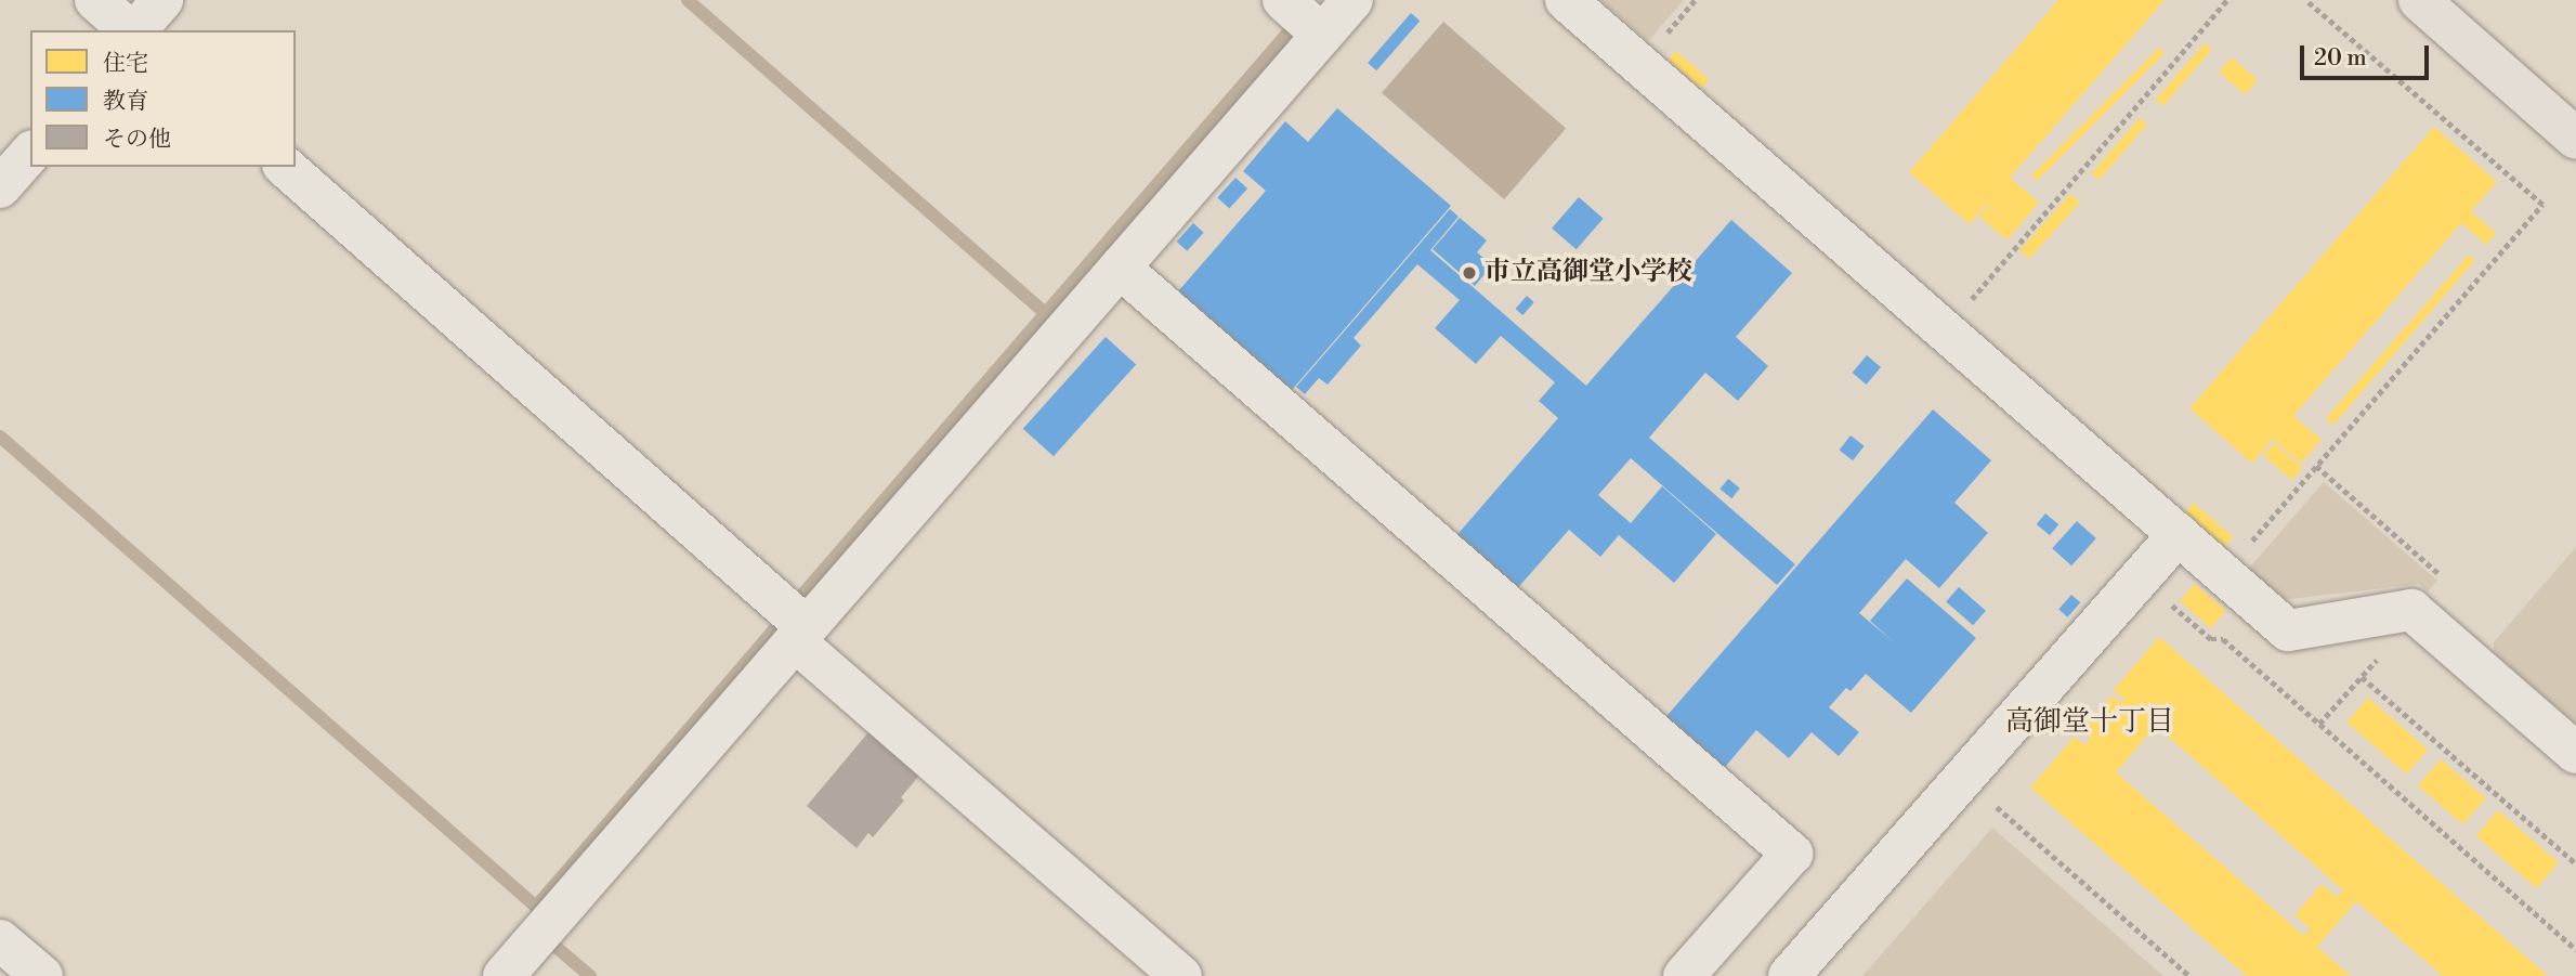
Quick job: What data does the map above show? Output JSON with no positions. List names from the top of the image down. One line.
{"districts":["高御堂十丁目"],"places":["市立高御堂小学校"],"legend":["住宅","教育","その他"],"scale_bar":"20 m"}
